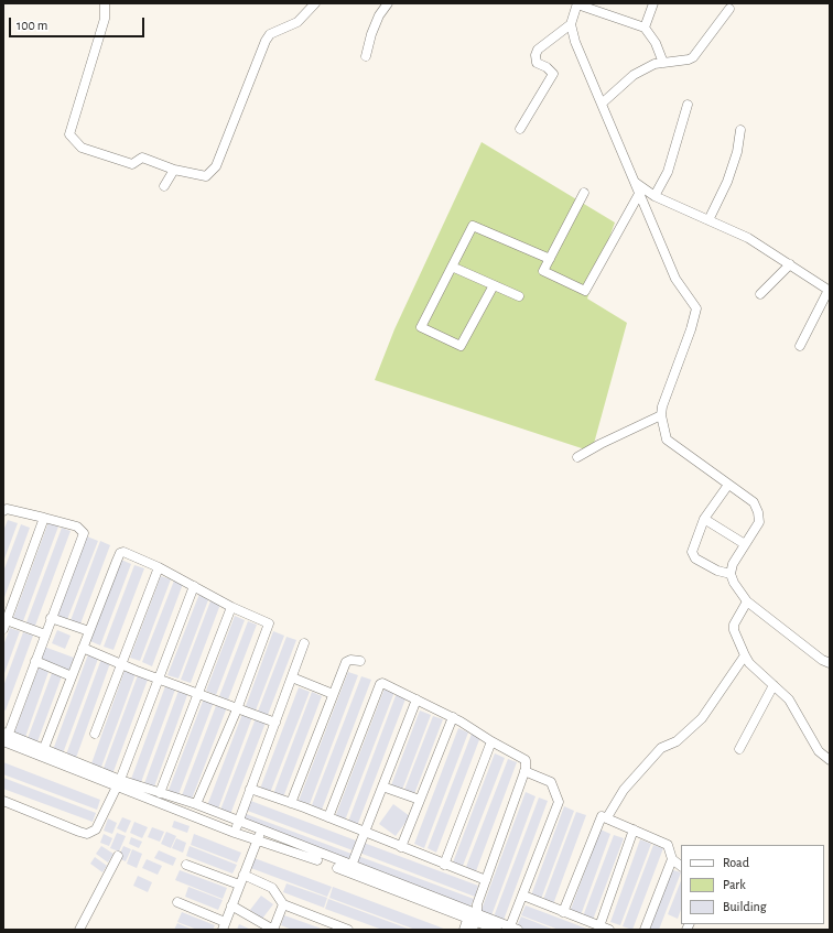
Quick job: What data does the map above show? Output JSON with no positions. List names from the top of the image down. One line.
{"legend":["Road","Park","Building"],"scale_bar":"100 m"}
